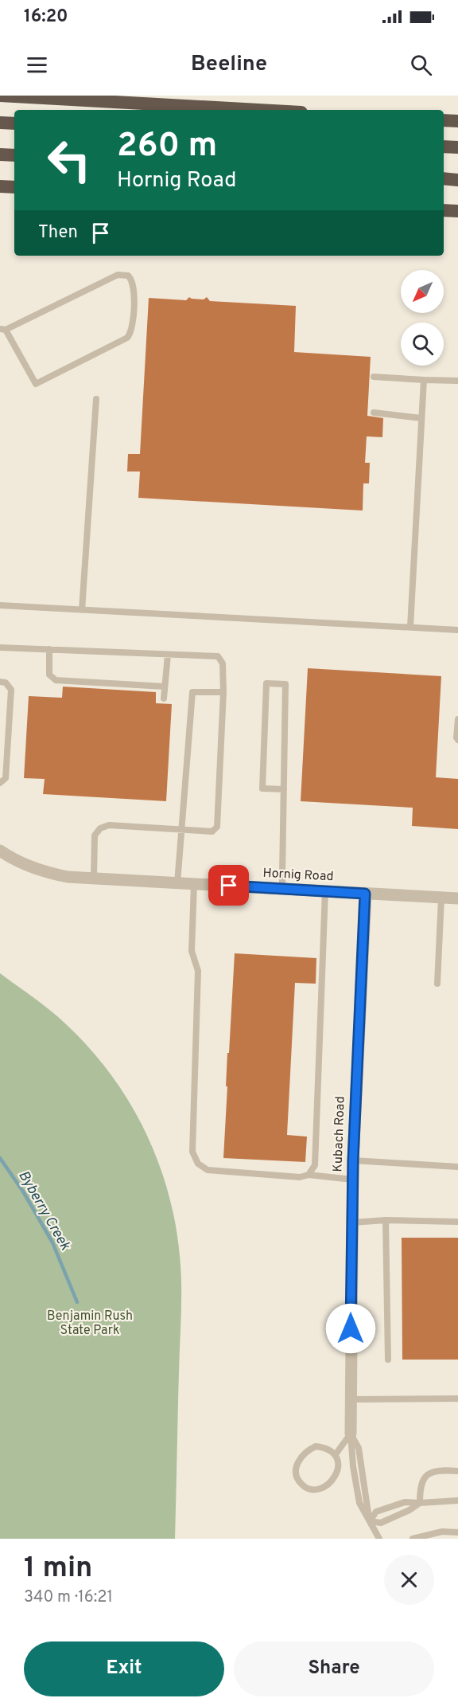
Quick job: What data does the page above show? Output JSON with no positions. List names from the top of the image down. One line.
{"streets":{"street":["Hornig Road","Kubach Road"]},"crossings":[["Hornig Road","Kubach Road"]],"water":["Byberry Creek"],"parks":["Benjamin Rush State Park"],"north":"bottom left","page":{"status":"16:20","header":"Beeline","turn":["260 m","Hornig Road"],"then":"Then","heading":["1 min","340 m · 16:21"],"buttons":["Exit","Share"]}}
